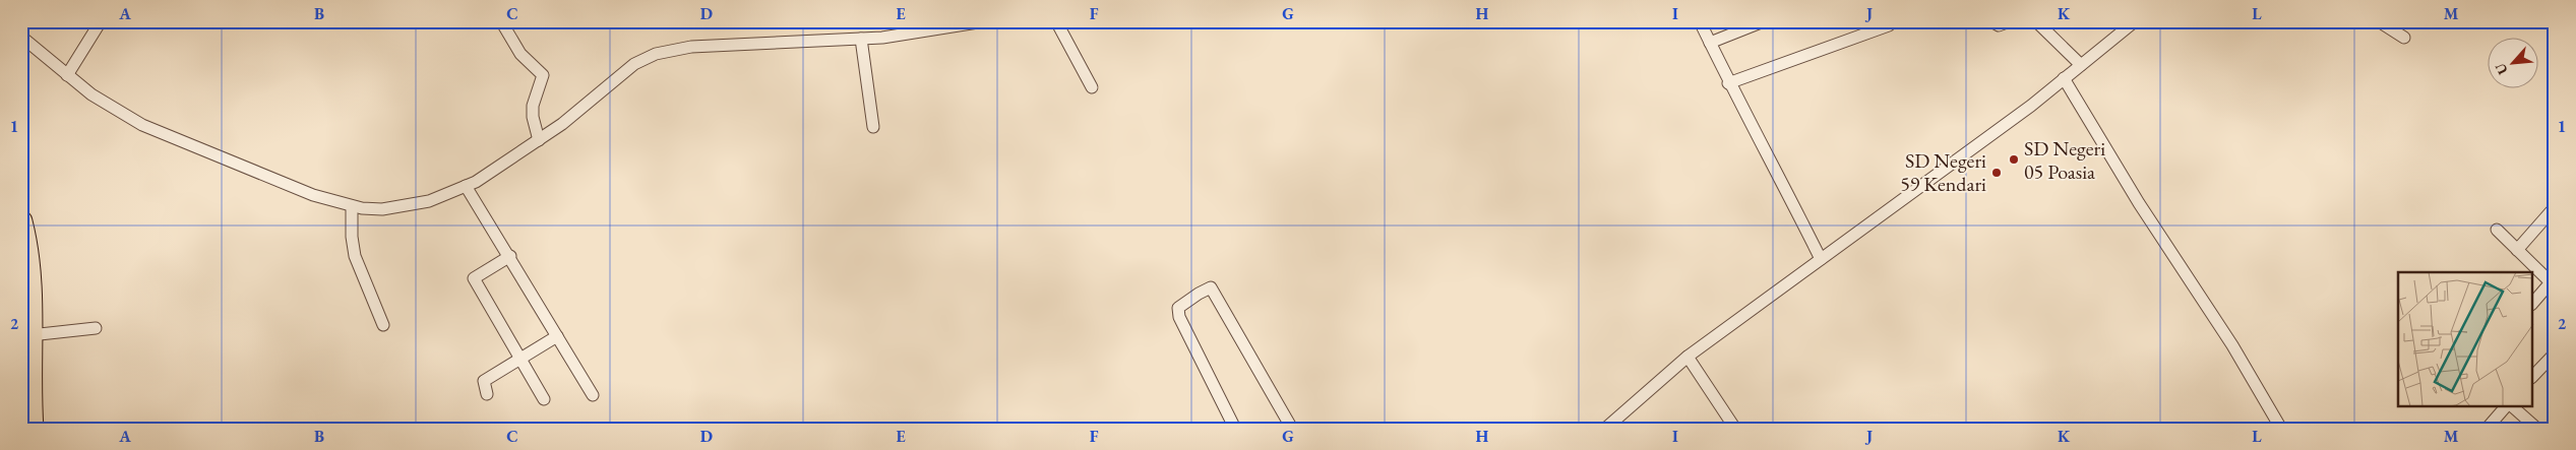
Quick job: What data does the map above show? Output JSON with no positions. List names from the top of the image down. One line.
{"places":["SD Negeri 05 Poasia","SD Negeri 59 Kendari"],"north":"bottom left","grid":{"columns":["A","B","C","D","E","F","G","H","I","J","K","L","M"],"rows":["1","2"]}}
